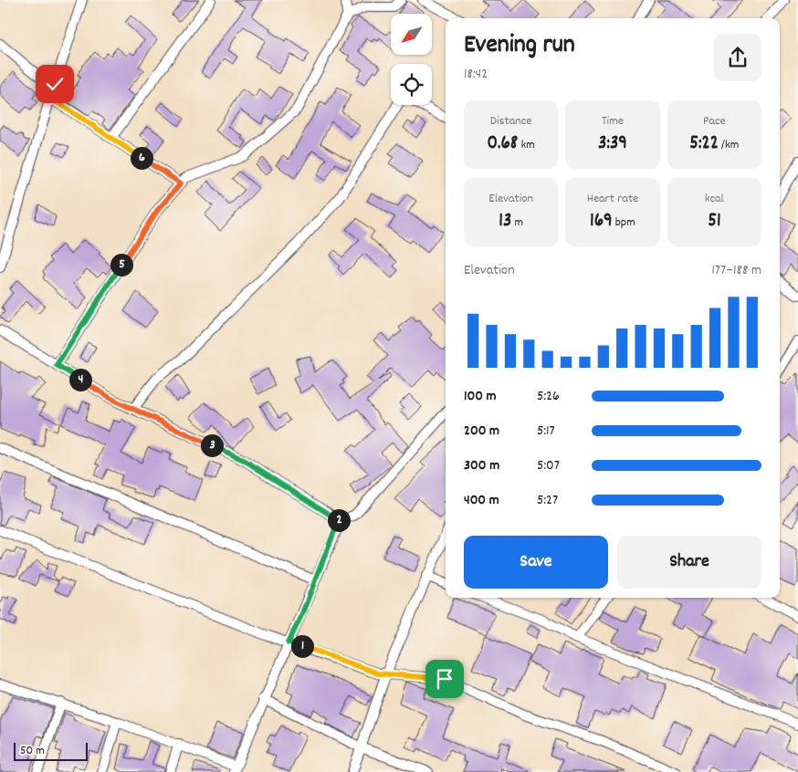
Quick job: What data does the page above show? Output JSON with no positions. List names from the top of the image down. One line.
{"scale_bar":"50 m","north":"bottom left","page":{"heading":["Evening run","18:42"],"stats":[["Distance","0.68 km"],["Time","3:39"],["Pace","5:22 /km"],["Elevation","13 m"],["Heart rate","169 bpm"],["kcal","51"]],"pins":["6","5","4","3","2","1"],"chart":["Elevation","177–188 m"],"list":[{"name":"100 m","note":"5:26"},{"name":"200 m","note":"5:17"},{"name":"300 m","note":"5:07"},{"name":"400 m","note":"5:27"}],"buttons":["Save","Share"],"scale":"50 m"}}
